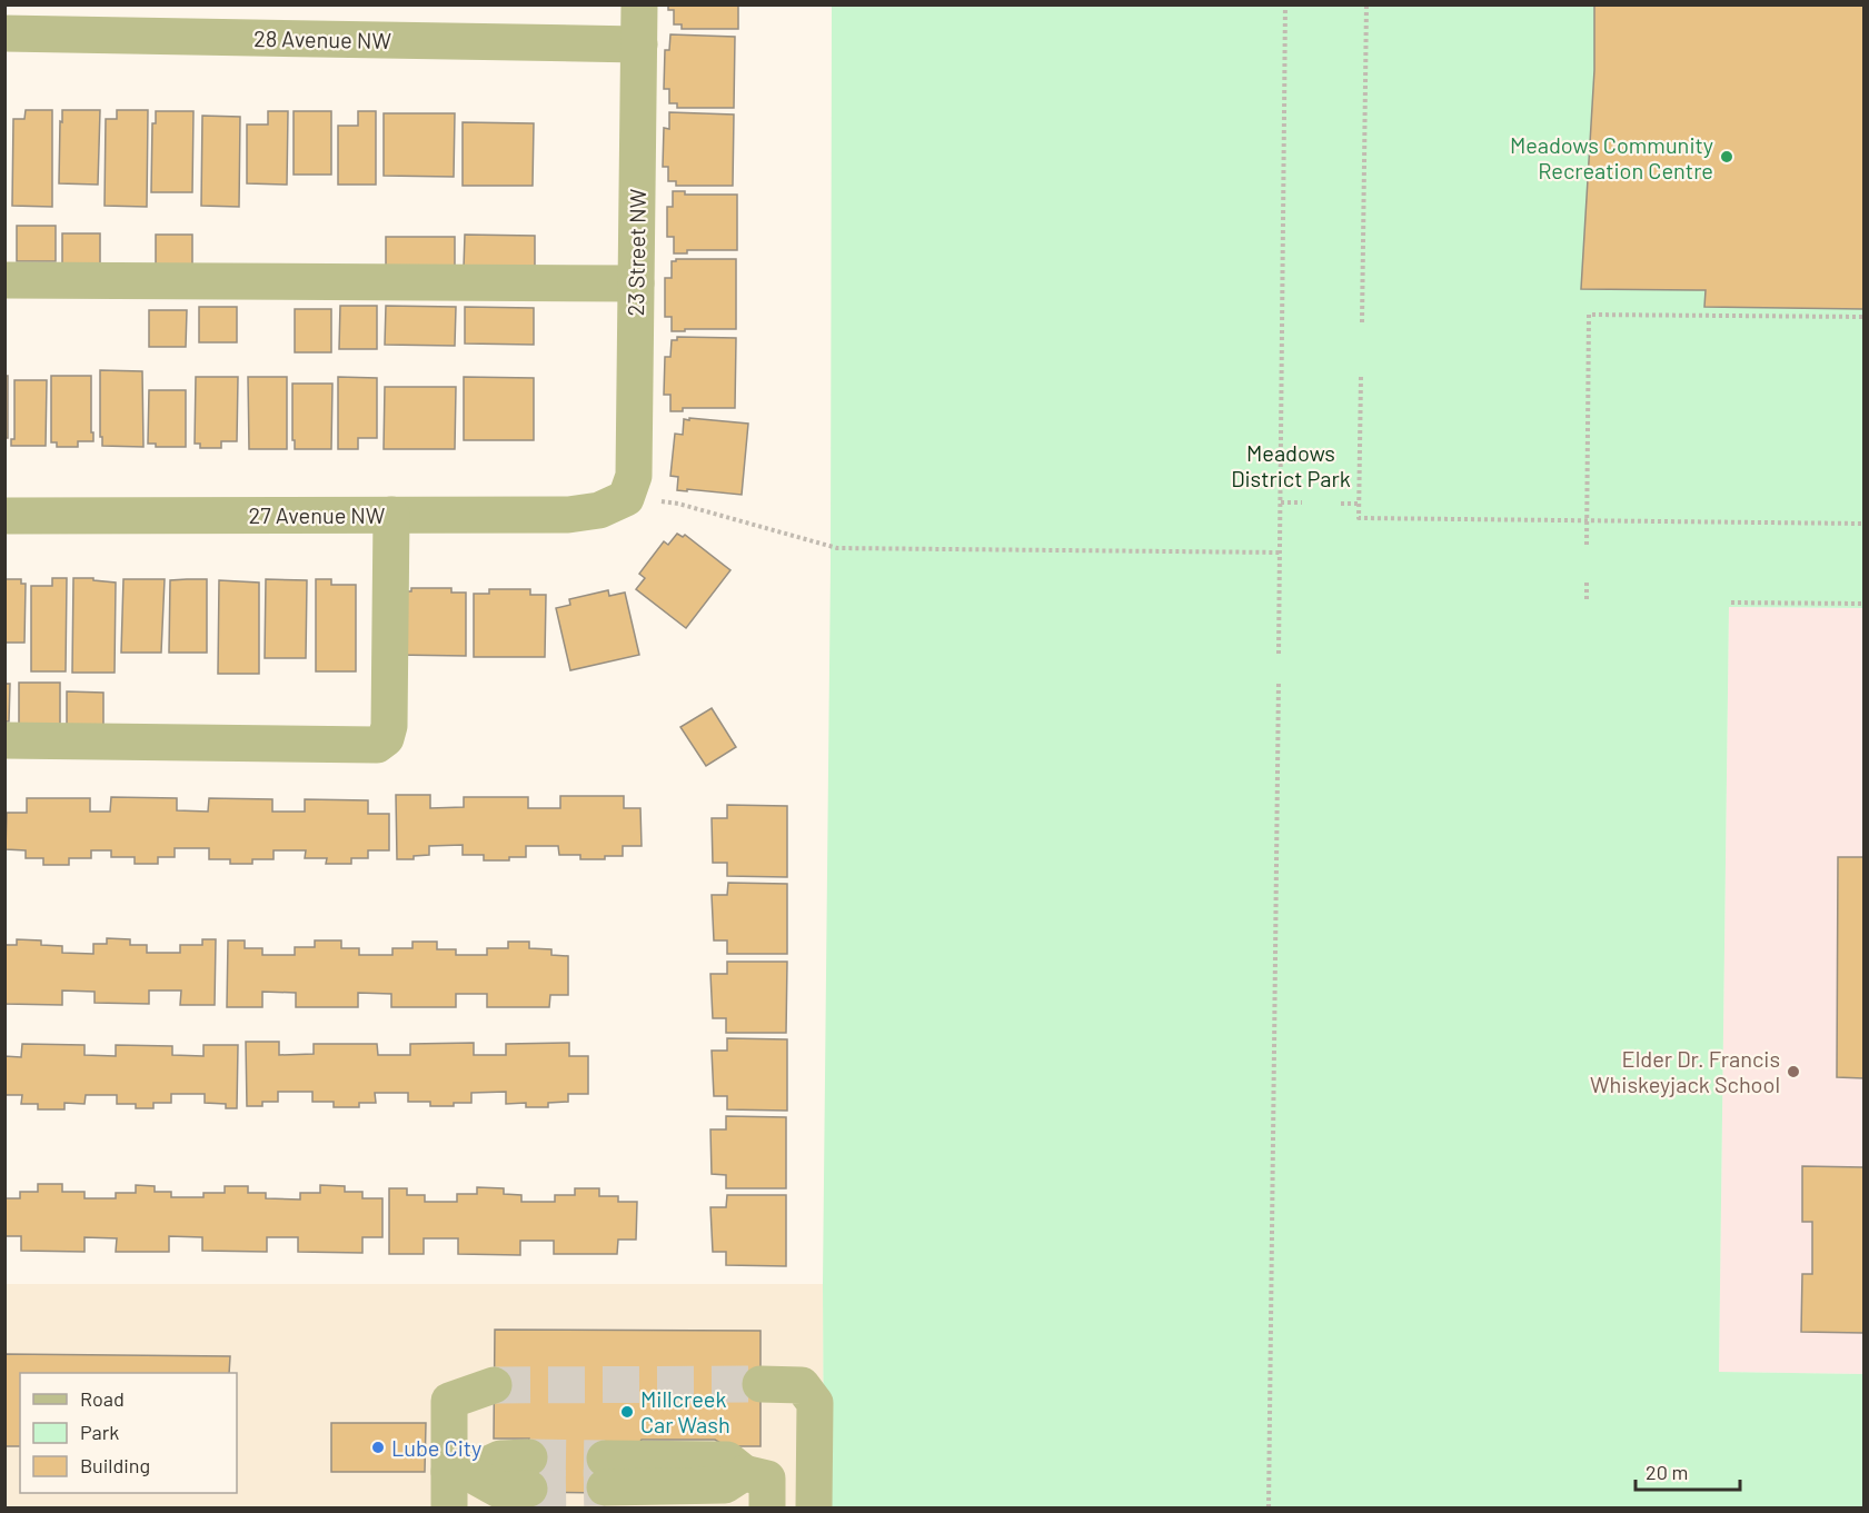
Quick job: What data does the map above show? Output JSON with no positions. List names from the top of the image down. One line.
{"streets":{"street":["28 Avenue NW","23 Street NW","27 Avenue NW"]},"crossings":[["28 Avenue NW","23 Street NW"],["23 Street NW","27 Avenue NW"]],"parks":["Meadows District Park"],"places":["Meadows Community Recreation Centre","Elder Dr. Francis Whiskeyjack School","Millcreek Car Wash","Lube City"],"legend":["Road","Park","Building"],"scale_bar":"20 m"}
